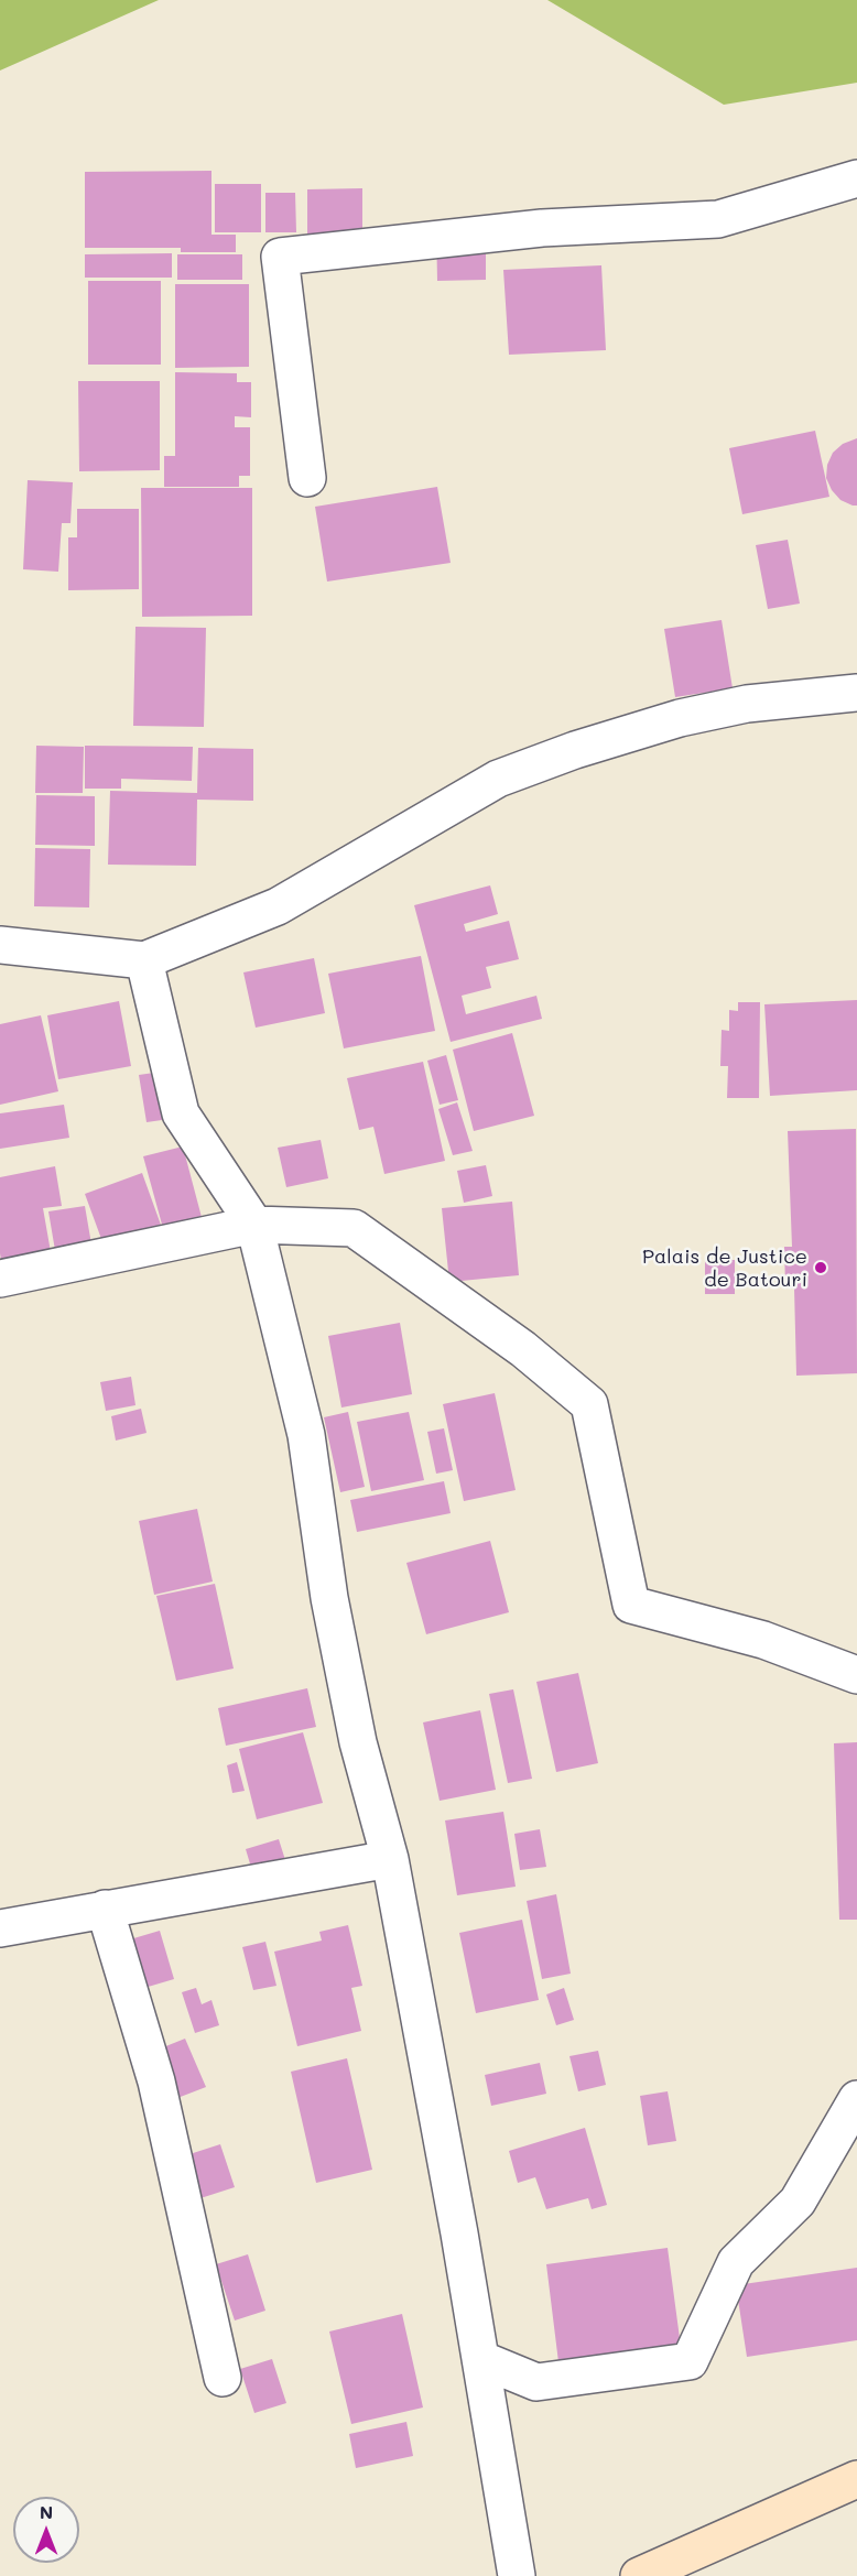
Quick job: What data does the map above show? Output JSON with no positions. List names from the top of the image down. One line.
{"places":["Palais de Justice de Batouri"],"north":"top"}
